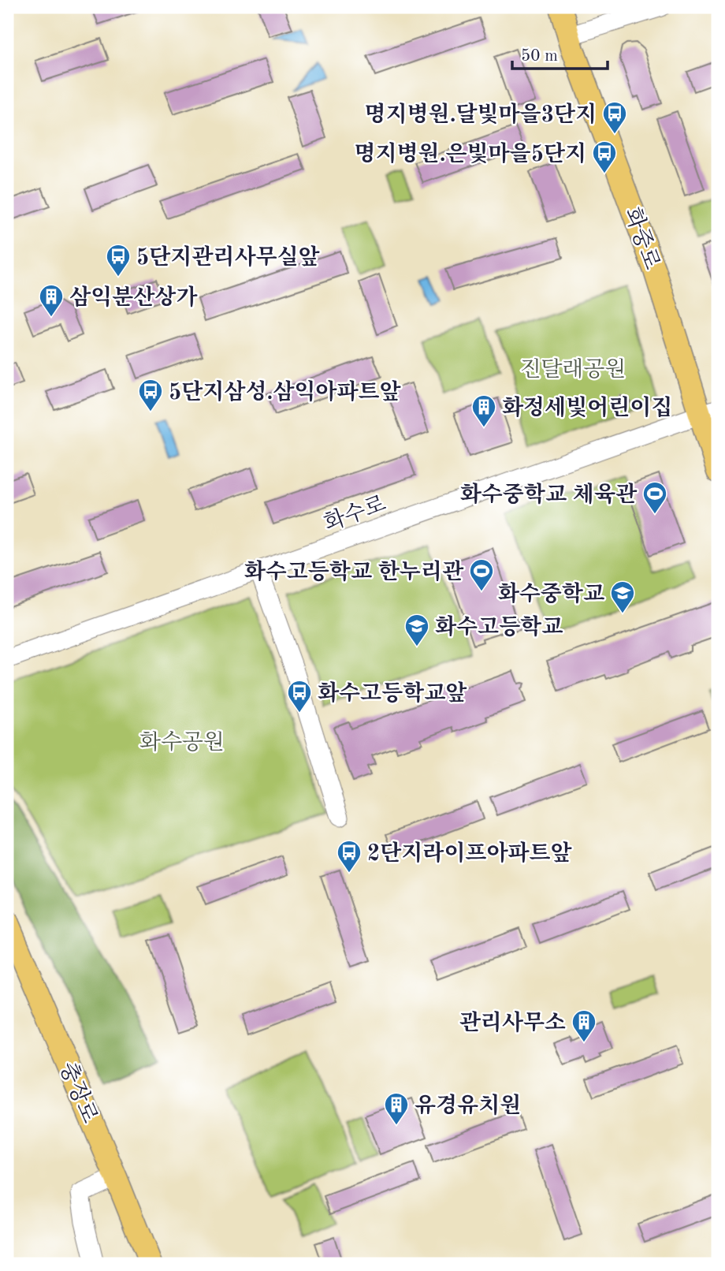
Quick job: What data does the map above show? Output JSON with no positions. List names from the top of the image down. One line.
{"streets":{"main road":["화중로","충장로"],"street":["화수로"]},"crossings":[["화중로","화수로"]],"parks":["진달래공원","화수공원"],"places":{"bus stop":["명지병원.달빛마을3단지","명지병원.은빛마을5단지","5단지관리사무실앞","5단지삼성.삼익아파트앞","화수고등학교앞","2단지라이프아파트앞"],"building":["삼익분산상가","화정세빛어린이집","관리사무소","유경유치원"],"sports":["화수중학교 체육관","화수고등학교 한누리관"],"school or university":["화수중학교","화수고등학교"]},"scale_bar":"50 m"}
